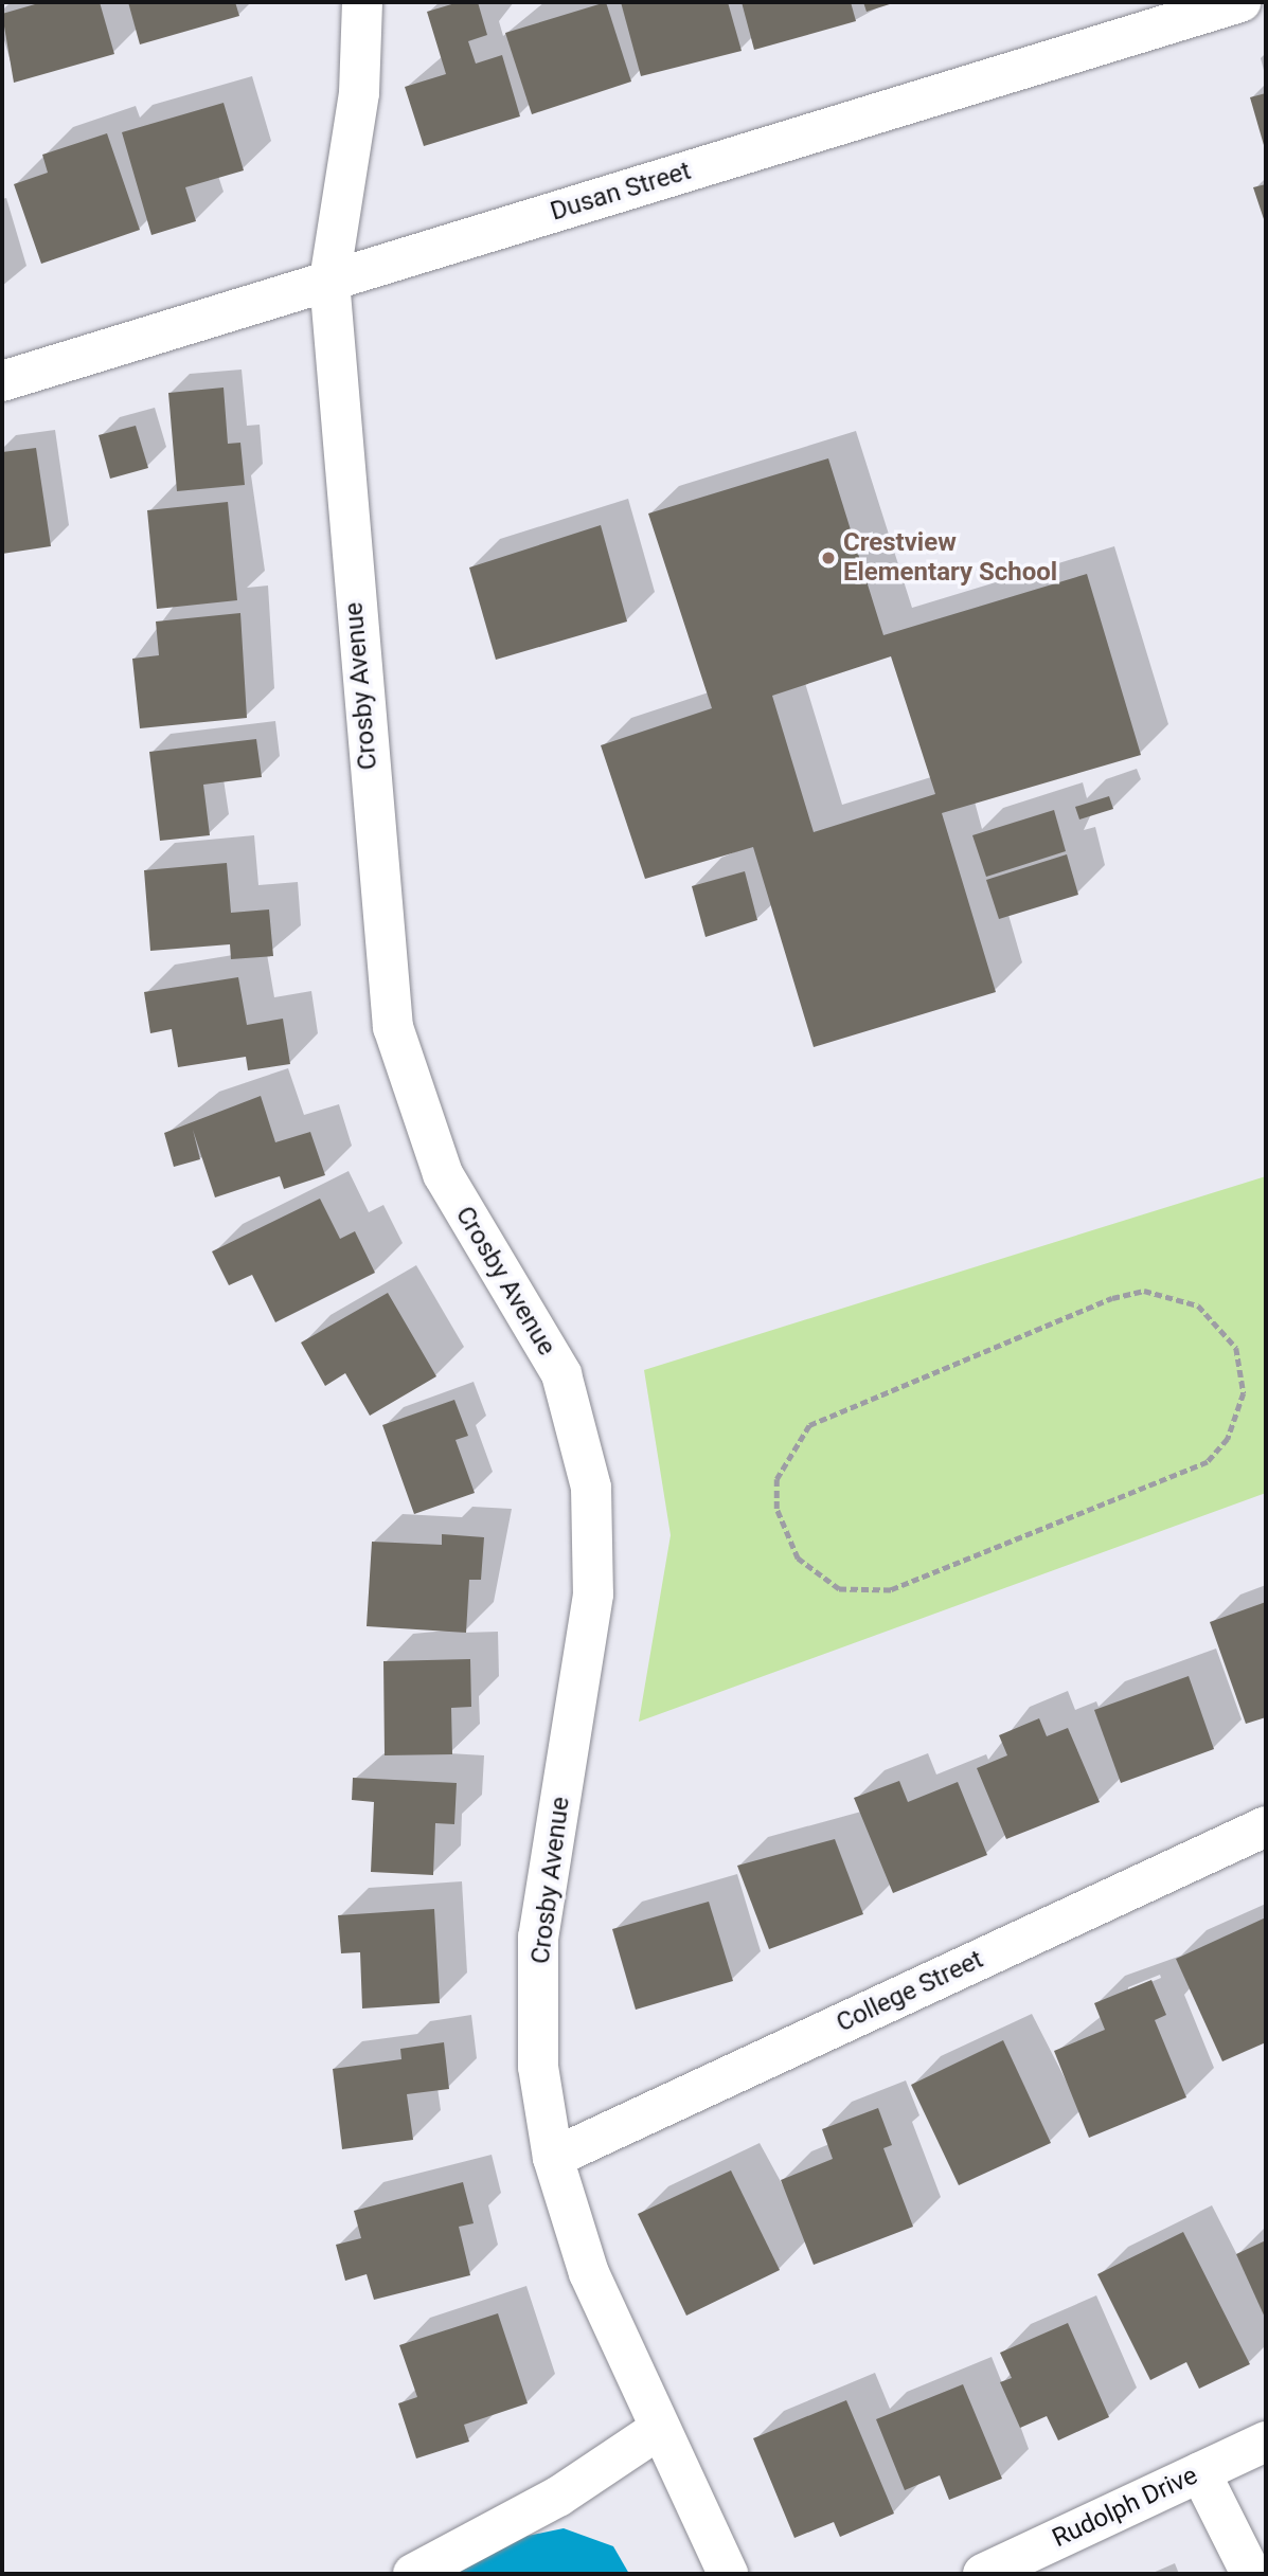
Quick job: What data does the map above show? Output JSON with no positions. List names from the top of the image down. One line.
{"streets":{"street":["Dusan Street","Crosby Avenue","College Street","Rudolph Drive"]},"crossings":[["Dusan Street","Crosby Avenue"],["Crosby Avenue","College Street"]],"places":["Crestview Elementary School"]}
